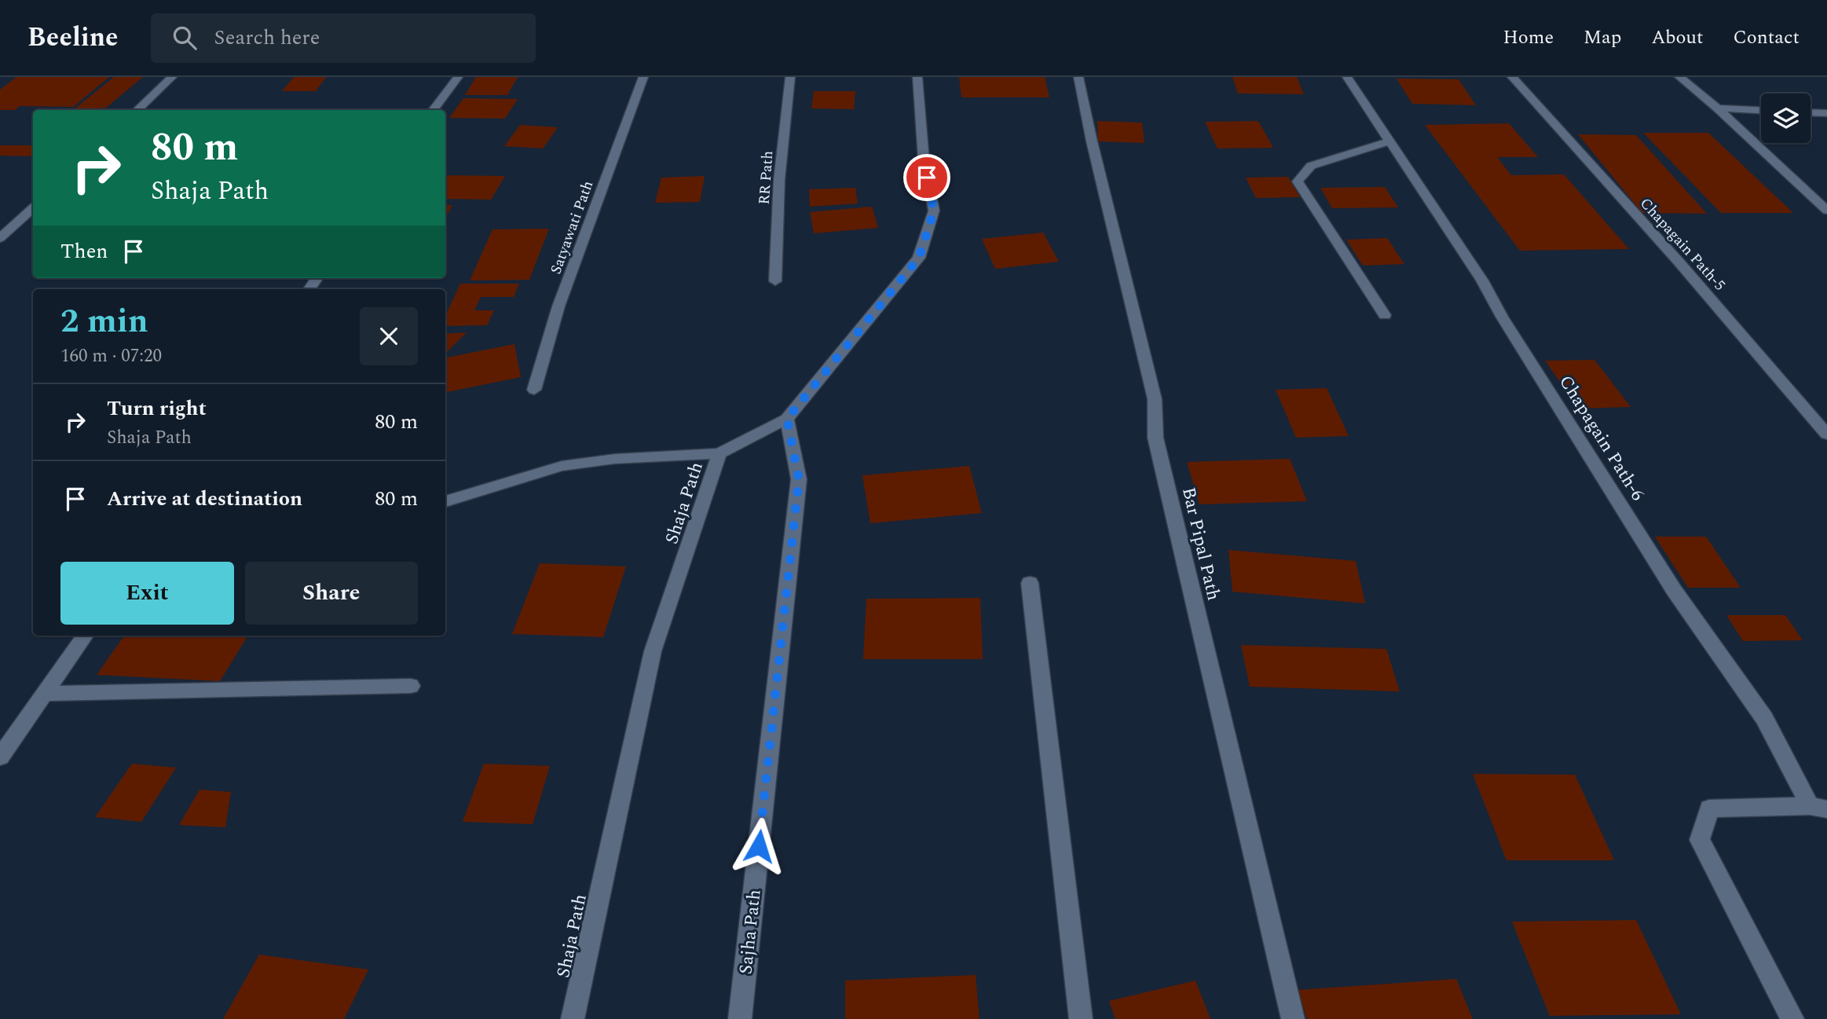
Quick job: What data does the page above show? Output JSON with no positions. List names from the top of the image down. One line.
{"streets":{"street":["RR Path","Satyawati Path","Chapagain Path-5","Chapagain Path-6","Shaja Path","Bar Pipal Path","Sajha Path"]},"crossings":[["Shaja Path","Sajha Path"]],"page":{"header":"Beeline","search":"Search here","nav":["Home","Map","About","Contact"],"turn":["80 m","Shaja Path"],"then":"Then","heading":["2 min","160 m · 07:20"],"list":[{"name":"Turn right","note":"Shaja Path","value":"80 m"},{"name":"Arrive at destination","value":"80 m"}],"buttons":["Exit","Share"]}}
